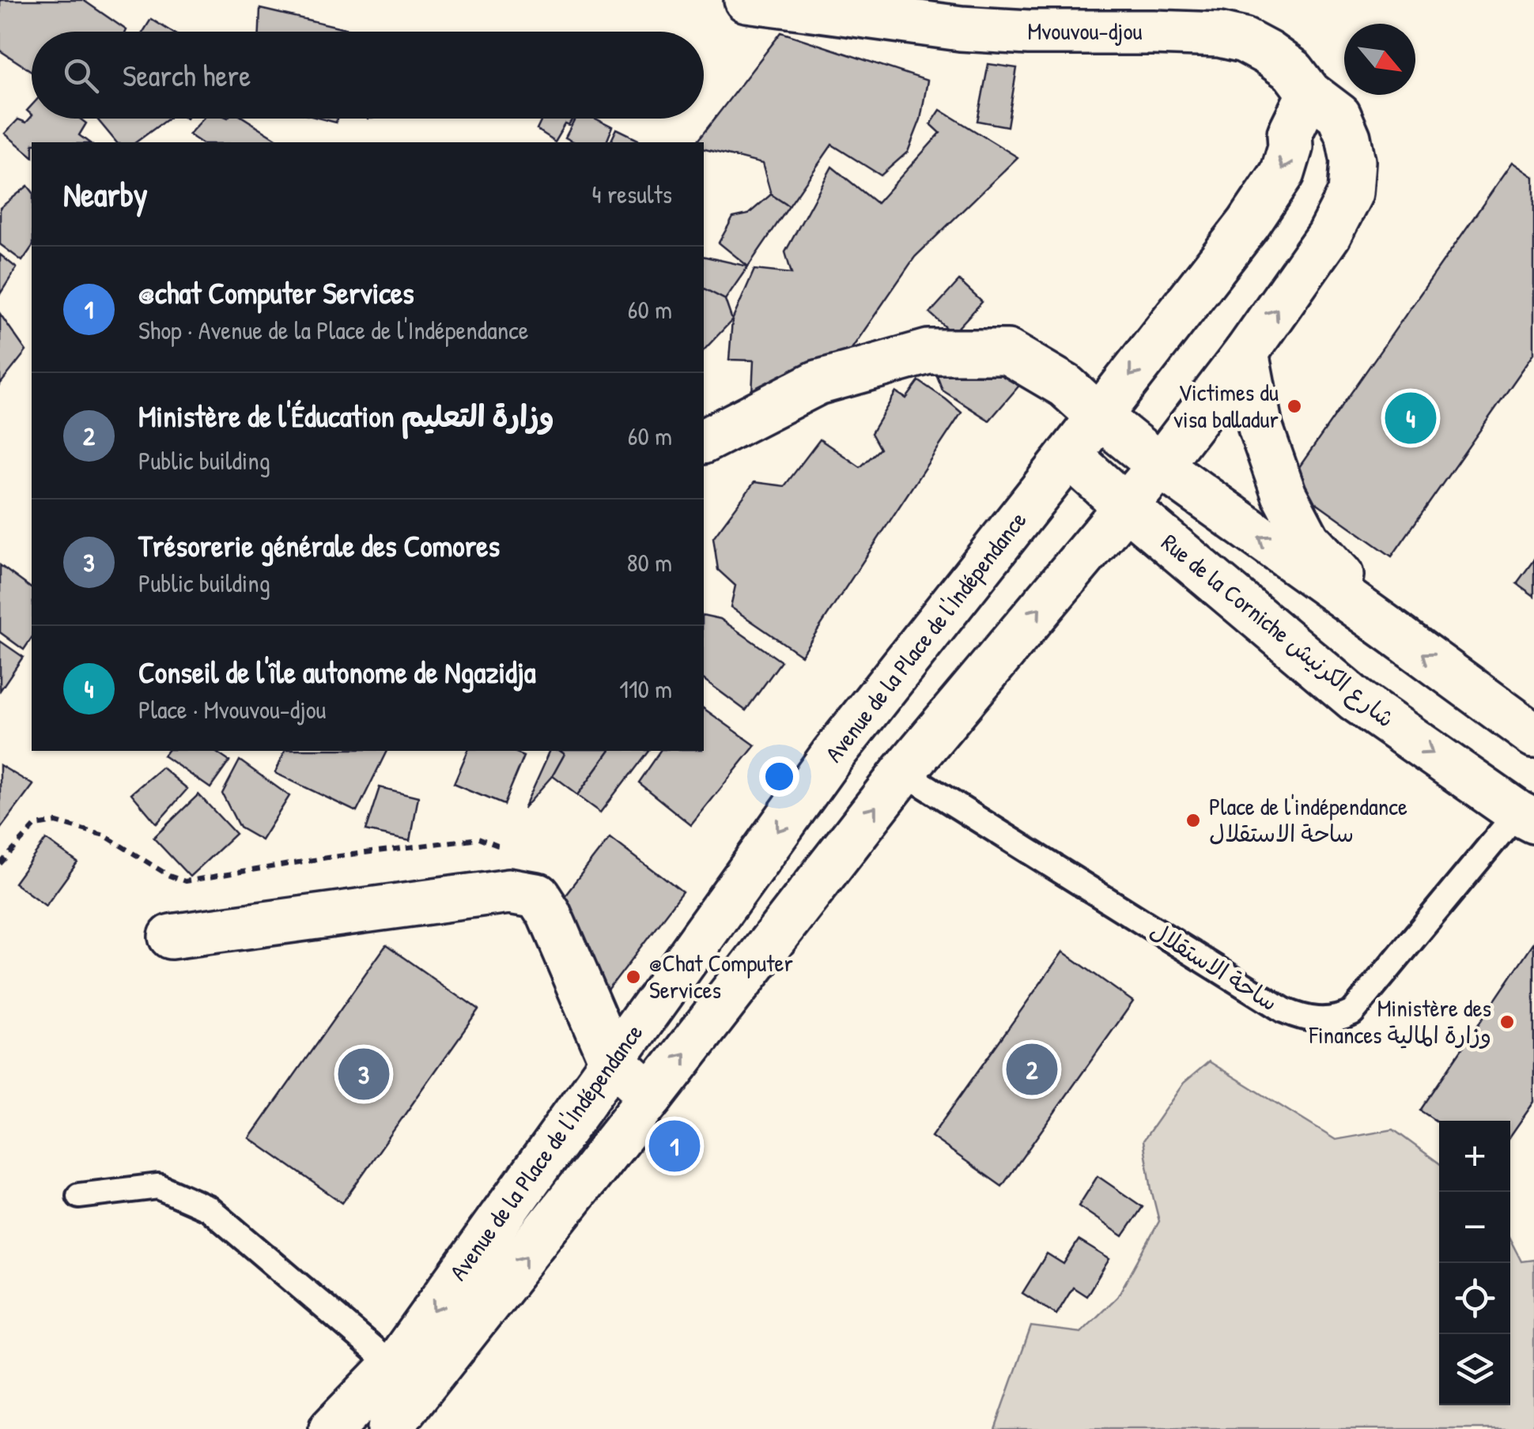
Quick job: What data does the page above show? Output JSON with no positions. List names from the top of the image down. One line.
{"streets":{"main road":["Mvouvou-djou","Rue de la Corniche شارع الكرنيش","Avenue de la Place de l'Indépendance"],"lane":["ساحة الاستقلال"]},"crossings":[["Mvouvou-djou","Rue de la Corniche شارع الكرنيش"],["Mvouvou-djou","Avenue de la Place de l'Indépendance"],["Rue de la Corniche شارع الكرنيش","Avenue de la Place de l'Indépendance"],["Rue de la Corniche شارع الكرنيش","ساحة الاستقلال"],["Avenue de la Place de l'Indépendance","ساحة الاستقلال"]],"places":["Victimes du visa balladur","Place de l'indépendance ساحة الاستقلال","@Chat Computer Services","Ministère des Finances وزارة المالية"],"north":"bottom right","page":{"search":"Search here","heading":["Nearby","4 results"],"list":[{"mark":"1","name":"@chat Computer Services","note":"Shop · Avenue de la Place de l'Indépendance","value":"60 m"},{"mark":"2","name":"Ministère de l'Éducation وزارة التعليم","note":"Public building","value":"60 m"},{"mark":"3","name":"Trésorerie générale des Comores","note":"Public building","value":"80 m"},{"mark":"4","name":"Conseil de l'île autonome de Ngazidja","note":"Place · Mvouvou-djou","value":"110 m"}],"pins":["4","2","3","1"],"map_buttons":["+","−"]}}
